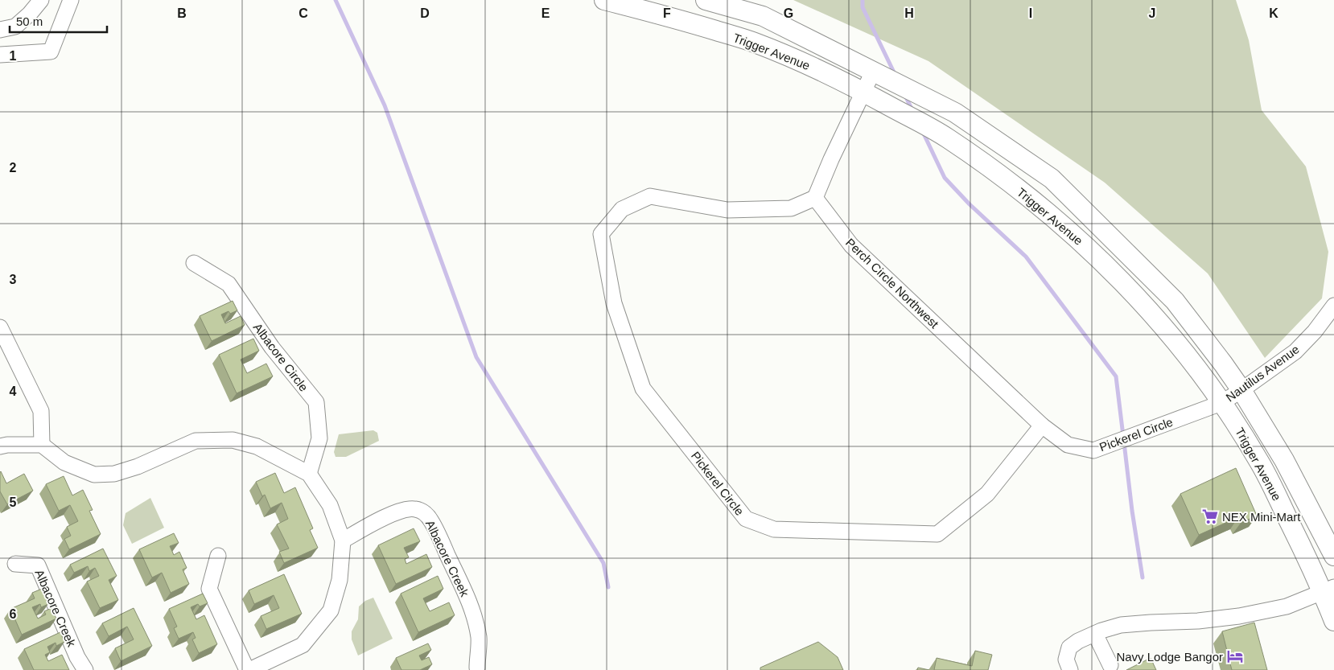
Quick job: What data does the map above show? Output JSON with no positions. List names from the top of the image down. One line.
{"streets":{"main road":["Trigger Avenue"],"street":["Perch Circle Northwest","Albacore Circle","Nautilus Avenue","Pickerel Circle","Albacore Creek"]},"crossings":[["Trigger Avenue","Nautilus Avenue"],["Trigger Avenue","Pickerel Circle"],["Perch Circle Northwest","Pickerel Circle"],["Nautilus Avenue","Pickerel Circle"]],"places":{"supermarket":["NEX Mini-Mart"],"hotel":["Navy Lodge Bangor"]},"scale_bar":"50 m","grid":{"columns":["B","C","D","E","F","G","H","I","J","K"],"rows":["1","2","3","4","5","6"]}}
